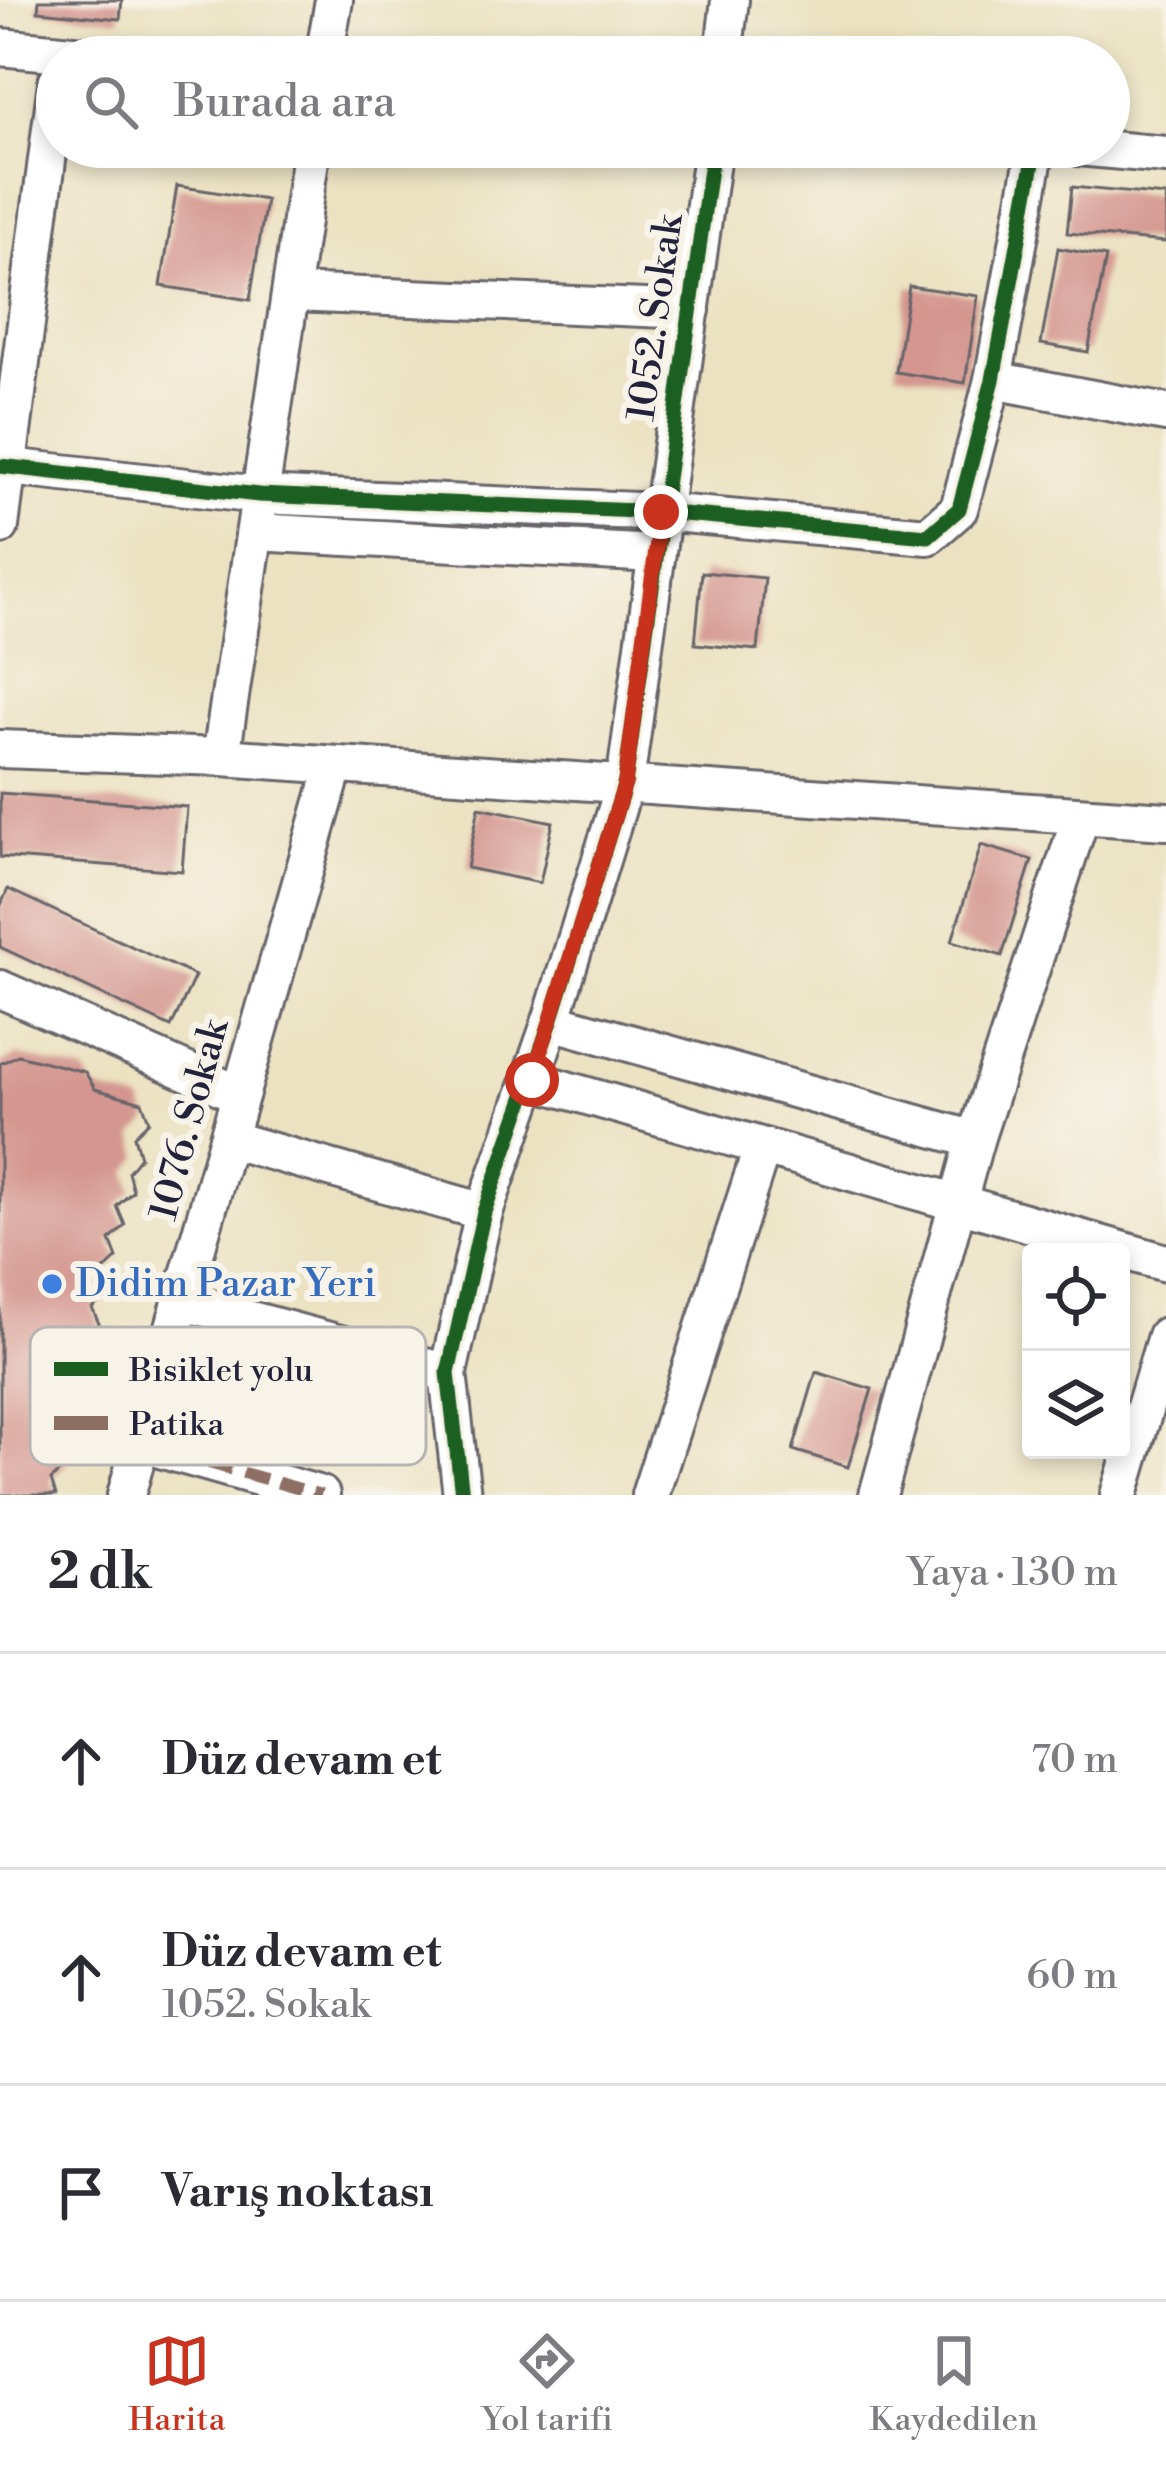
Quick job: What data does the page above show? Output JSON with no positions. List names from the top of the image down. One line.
{"streets":{"street":["1052. Sokak","1076. Sokak"]},"places":["Didim Pazar Yeri"],"legend":["Bisiklet yolu","Patika"],"page":{"search":"Burada ara","heading":["2 dk","Yaya · 130 m"],"list":[["Düz devam et","70 m"],["Düz devam et","1052. Sokak","60 m"],"Varış noktası"],"nav":["Harita","Yol tarifi","Kaydedilen"]}}
